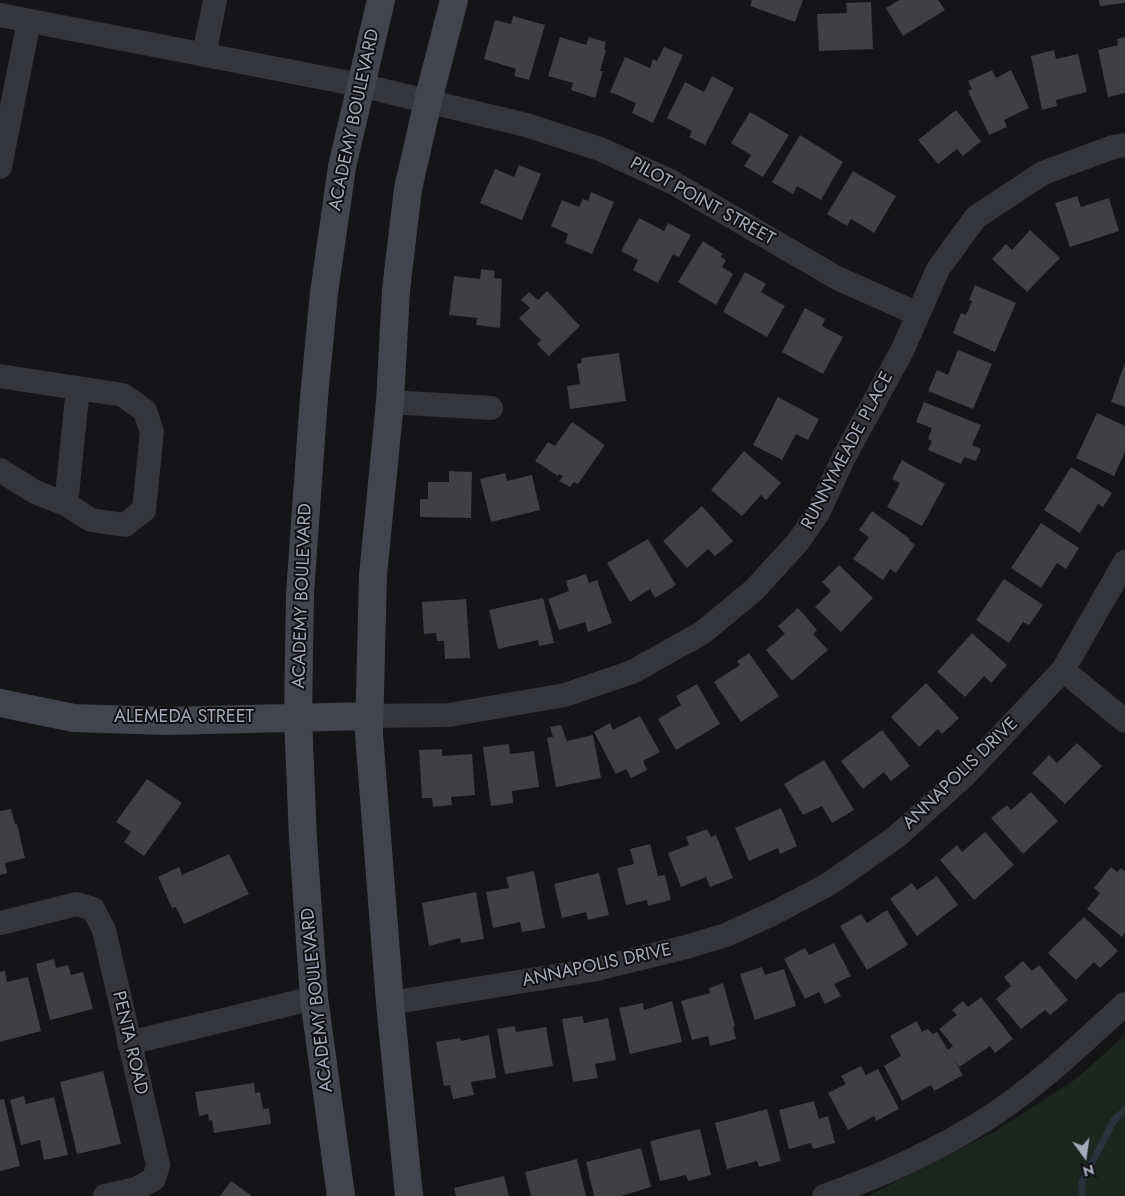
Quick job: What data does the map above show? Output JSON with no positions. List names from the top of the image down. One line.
{"streets":{"main road":["ACADEMY BOULEVARD","ALEMEDA STREET"],"street":["PILOT POINT STREET","RUNNYMEADE PLACE","ANNAPOLIS DRIVE","PENTA ROAD"]},"crossings":[["ACADEMY BOULEVARD","PILOT POINT STREET"],["ACADEMY BOULEVARD","ALEMEDA STREET"],["PILOT POINT STREET","RUNNYMEADE PLACE"],["RUNNYMEADE PLACE","ALEMEDA STREET"]],"north":"bottom"}
